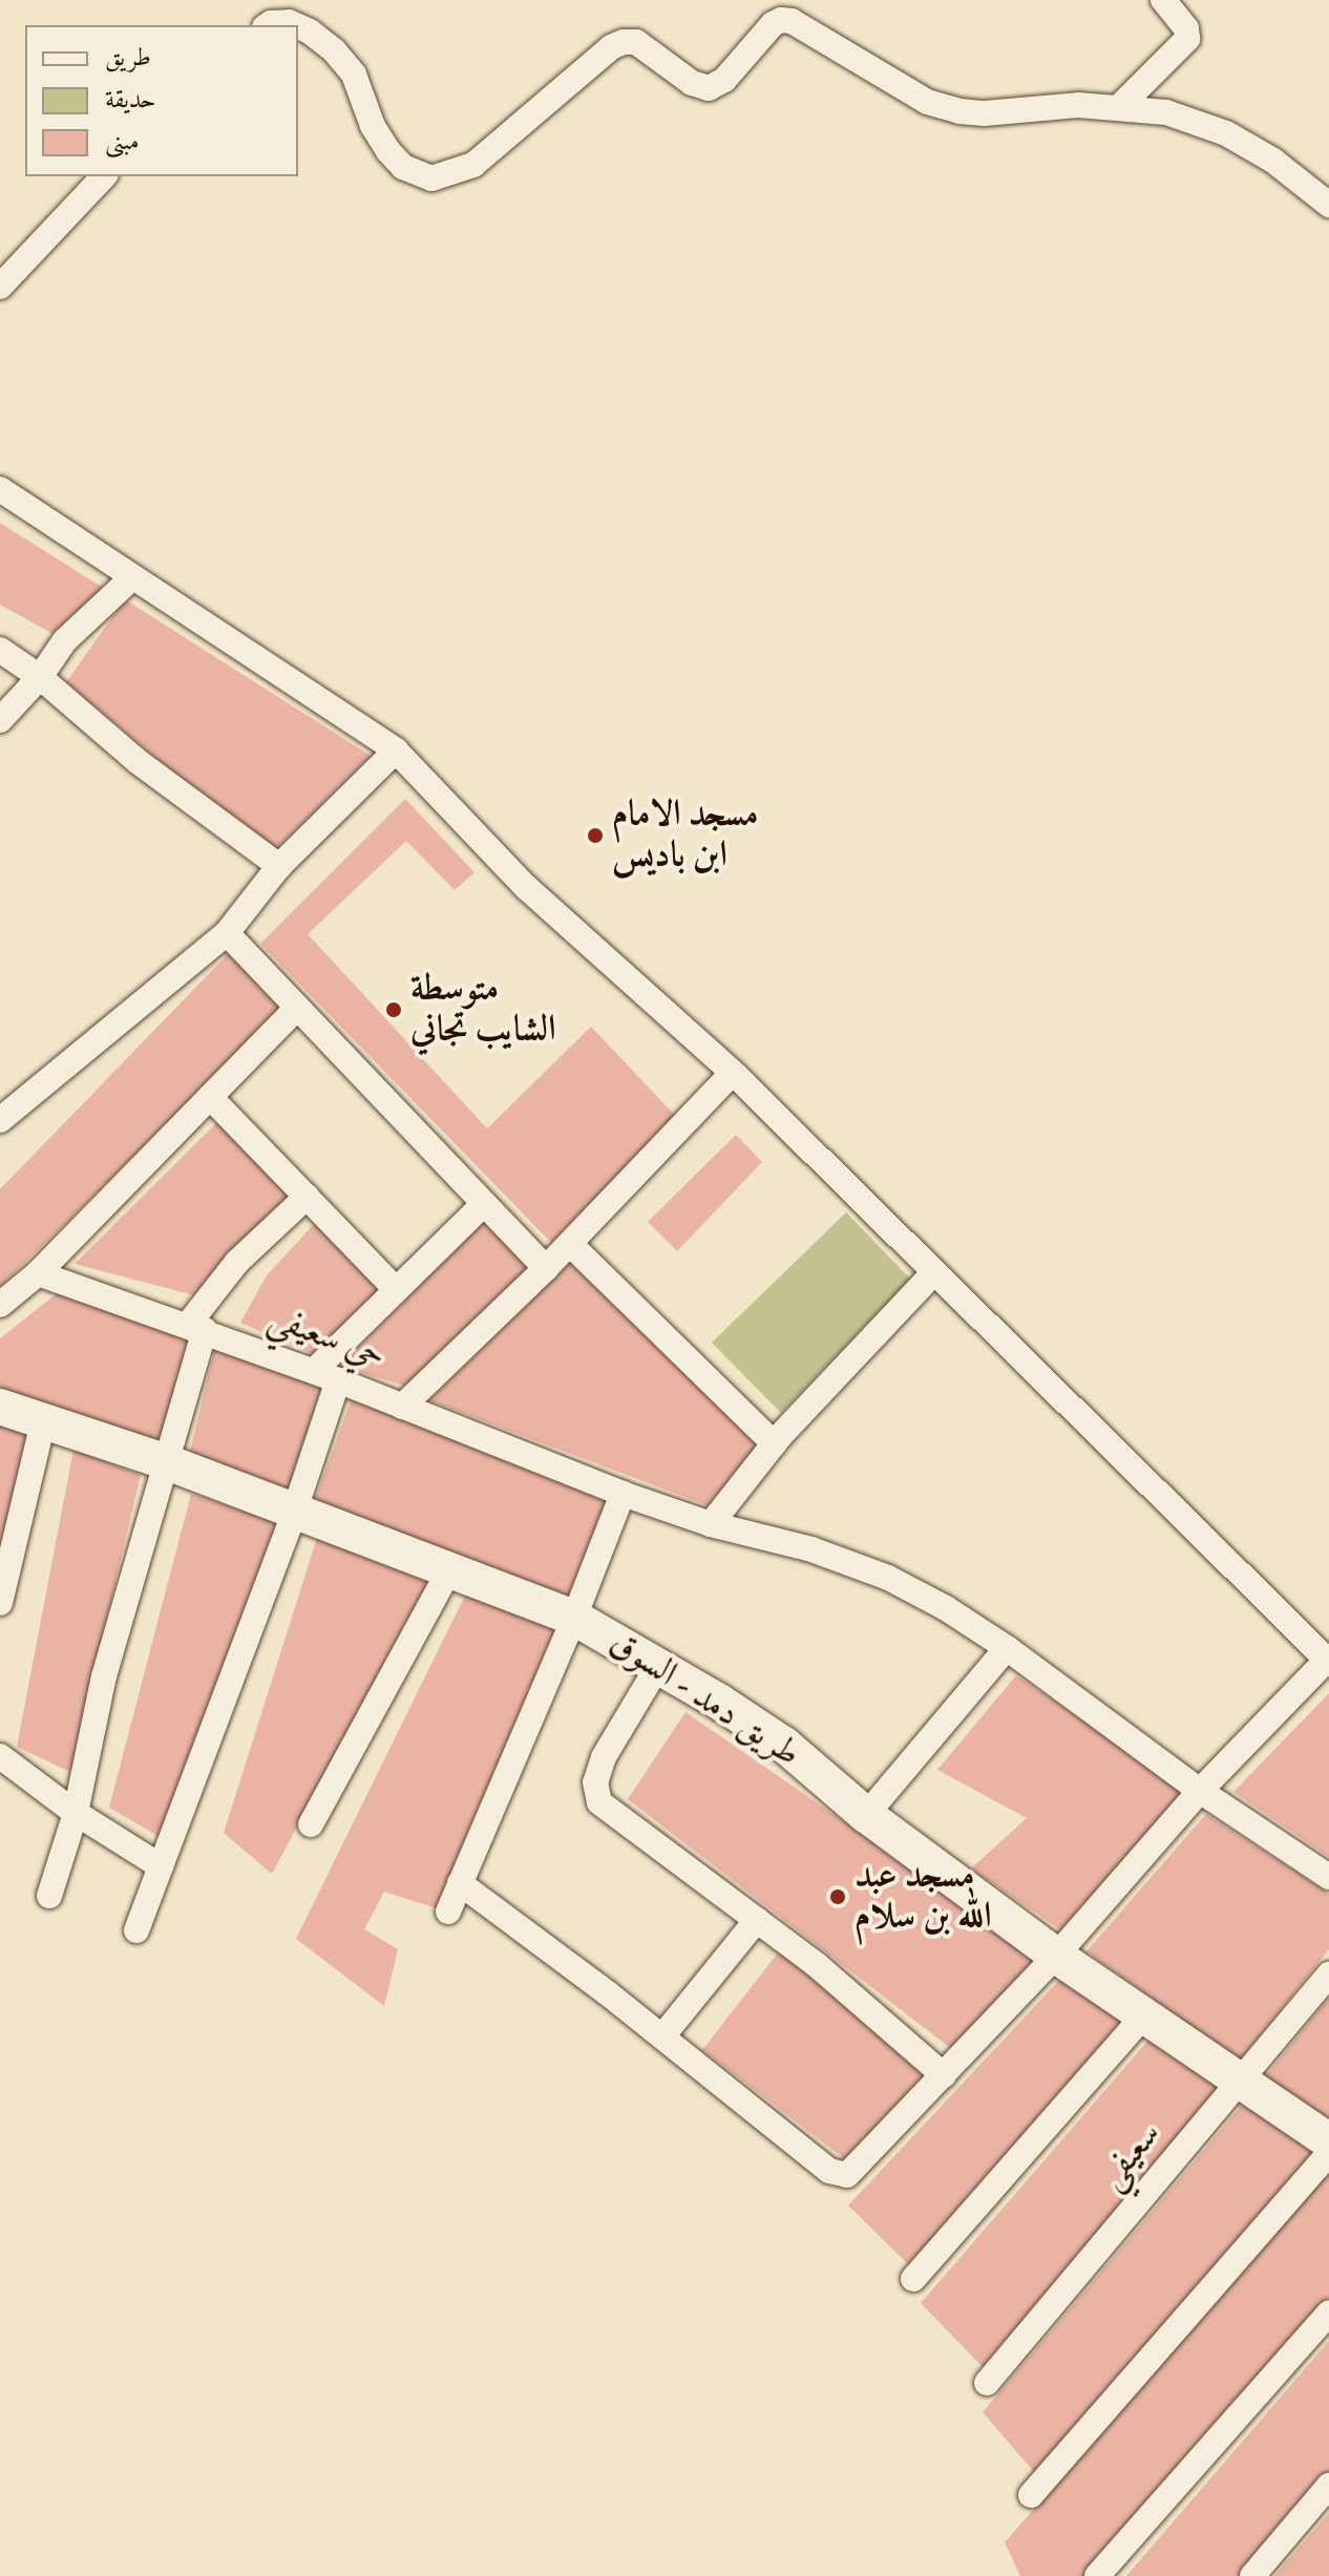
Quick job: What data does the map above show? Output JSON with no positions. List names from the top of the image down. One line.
{"streets":{"main road":["طريق دمد - السوق"],"street":["حي سعيفي","سعيفي"]},"crossings":[["طريق دمد - السوق","سعيفي"]],"places":["مسجد الامام ابن باديس","متوسطة الشايب تجاني","مسجد عبد الله بن سلام"],"legend":["طريق","حديقة","مبنى"]}
